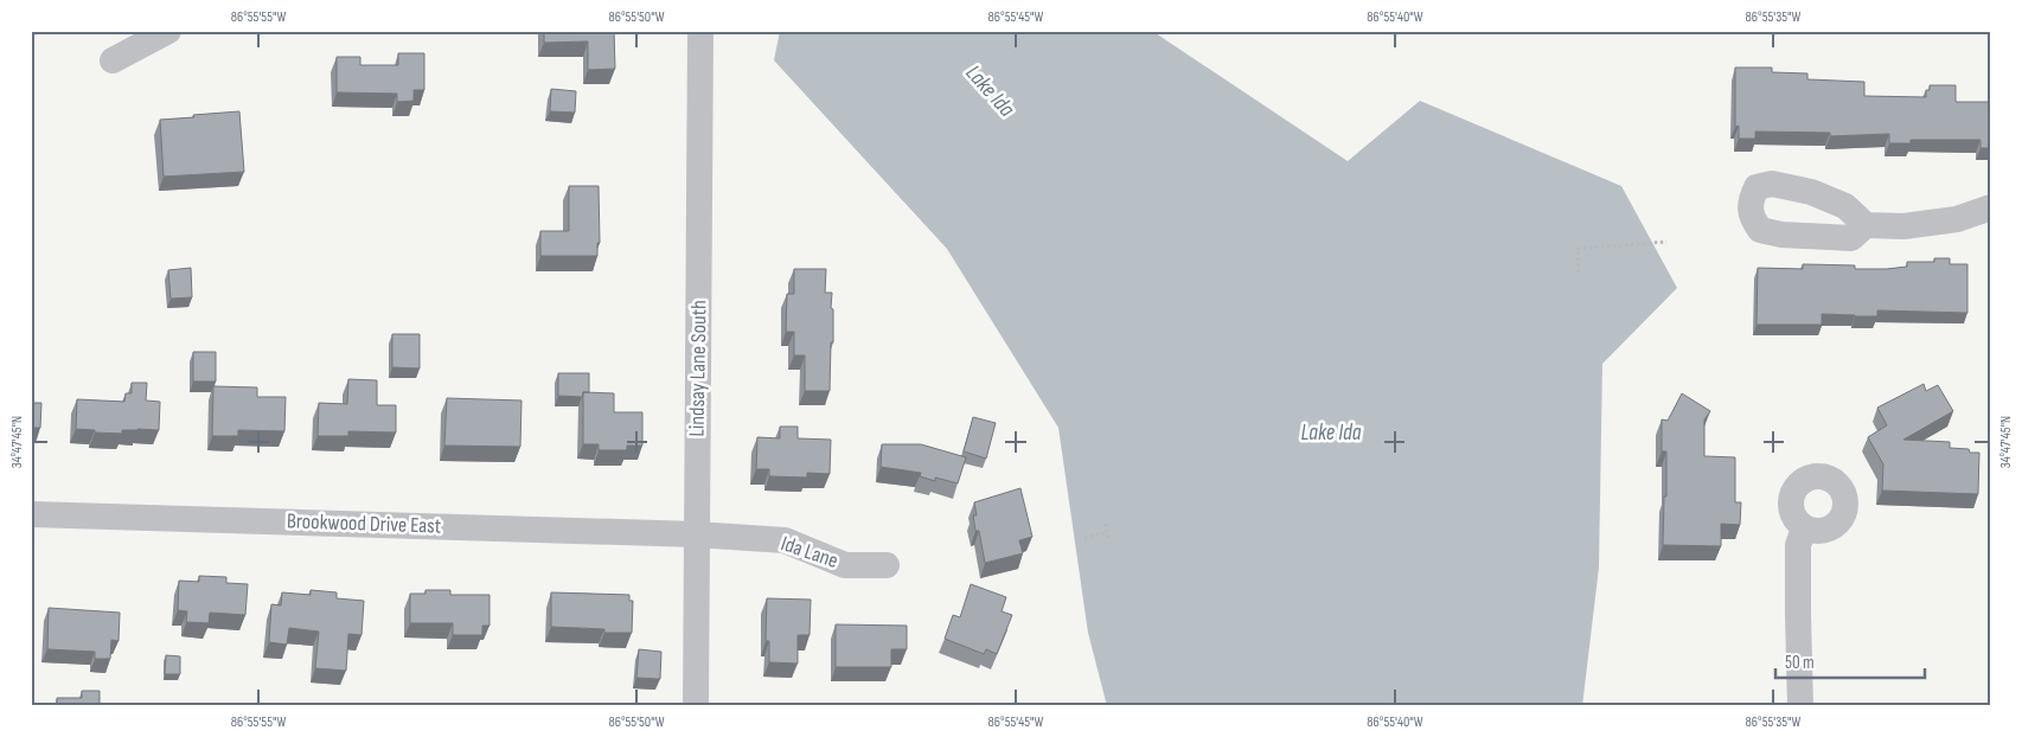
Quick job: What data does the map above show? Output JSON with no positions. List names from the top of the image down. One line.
{"streets":{"street":["Lindsay Lane South","Brookwood Drive East","Ida Lane"]},"crossings":[["Lindsay Lane South","Brookwood Drive East"],["Lindsay Lane South","Ida Lane"],["Brookwood Drive East","Ida Lane"]],"water":["Lake Ida"],"scale_bar":"50 m","coordinates":["86°55'55\"W","86°55'50\"W","86°55'45\"W","86°55'40\"W","86°55'35\"W","34°47'45\"N"]}
